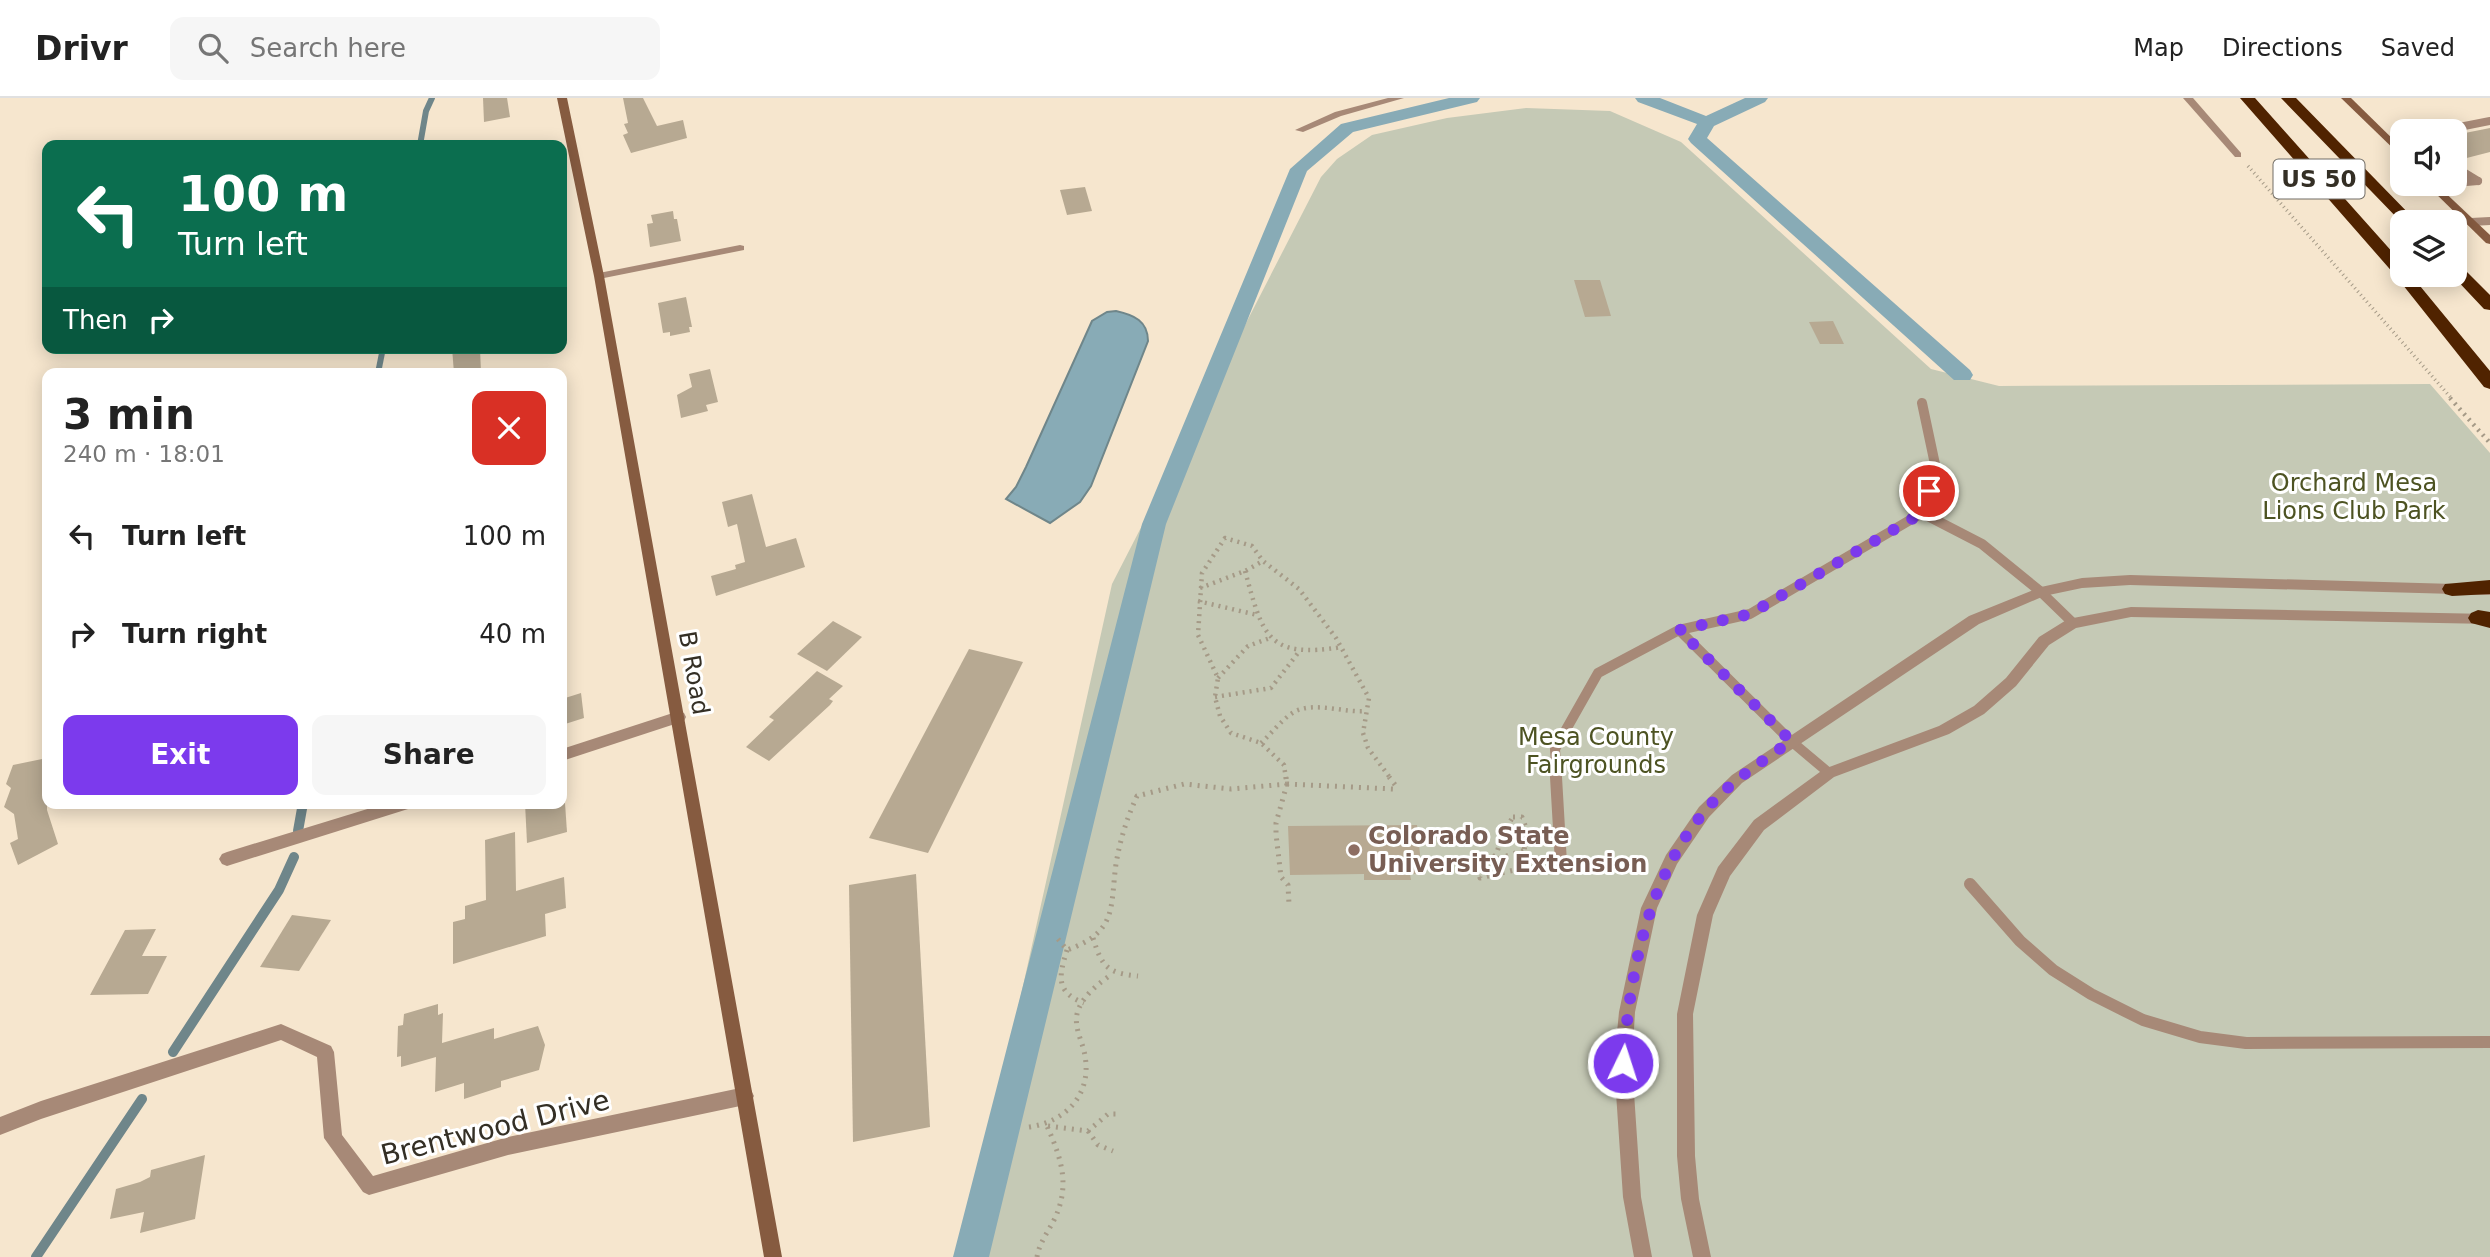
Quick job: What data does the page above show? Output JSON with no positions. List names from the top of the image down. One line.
{"streets":{"highway":["US 50"],"street":["B Road","Brentwood Drive"]},"crossings":[["B Road","Brentwood Drive"]],"parks":["Orchard Mesa Lions Club Park","Mesa County Fairgrounds"],"places":["Colorado State University Extension"],"page":{"header":"Drivr","search":"Search here","nav":["Map","Directions","Saved"],"turn":["100 m","Turn left"],"then":"Then","heading":["3 min","240 m · 18:01"],"list":[{"name":"Turn left","value":"100 m"},{"name":"Turn right","value":"40 m"}],"buttons":["Exit","Share"]}}
